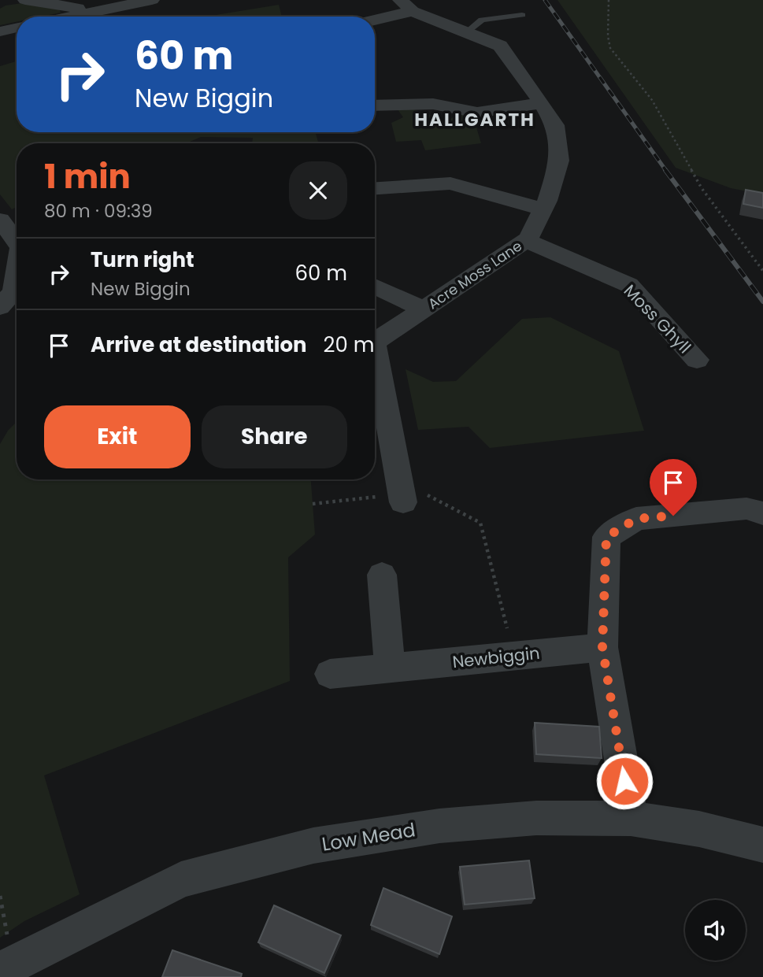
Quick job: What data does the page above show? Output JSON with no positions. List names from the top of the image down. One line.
{"streets":{"street":["Acre Moss Lane","Moss Ghyll","Newbiggin","Low Mead"]},"crossings":[["Acre Moss Lane","Moss Ghyll"]],"districts":["HALLGARTH"],"page":{"turn":["60 m","New Biggin"],"heading":["1 min","80 m · 09:39"],"list":[{"name":"Turn right","note":"New Biggin","value":"60 m"},{"name":"Arrive at destination","value":"20 m"}],"buttons":["Exit","Share"]}}
